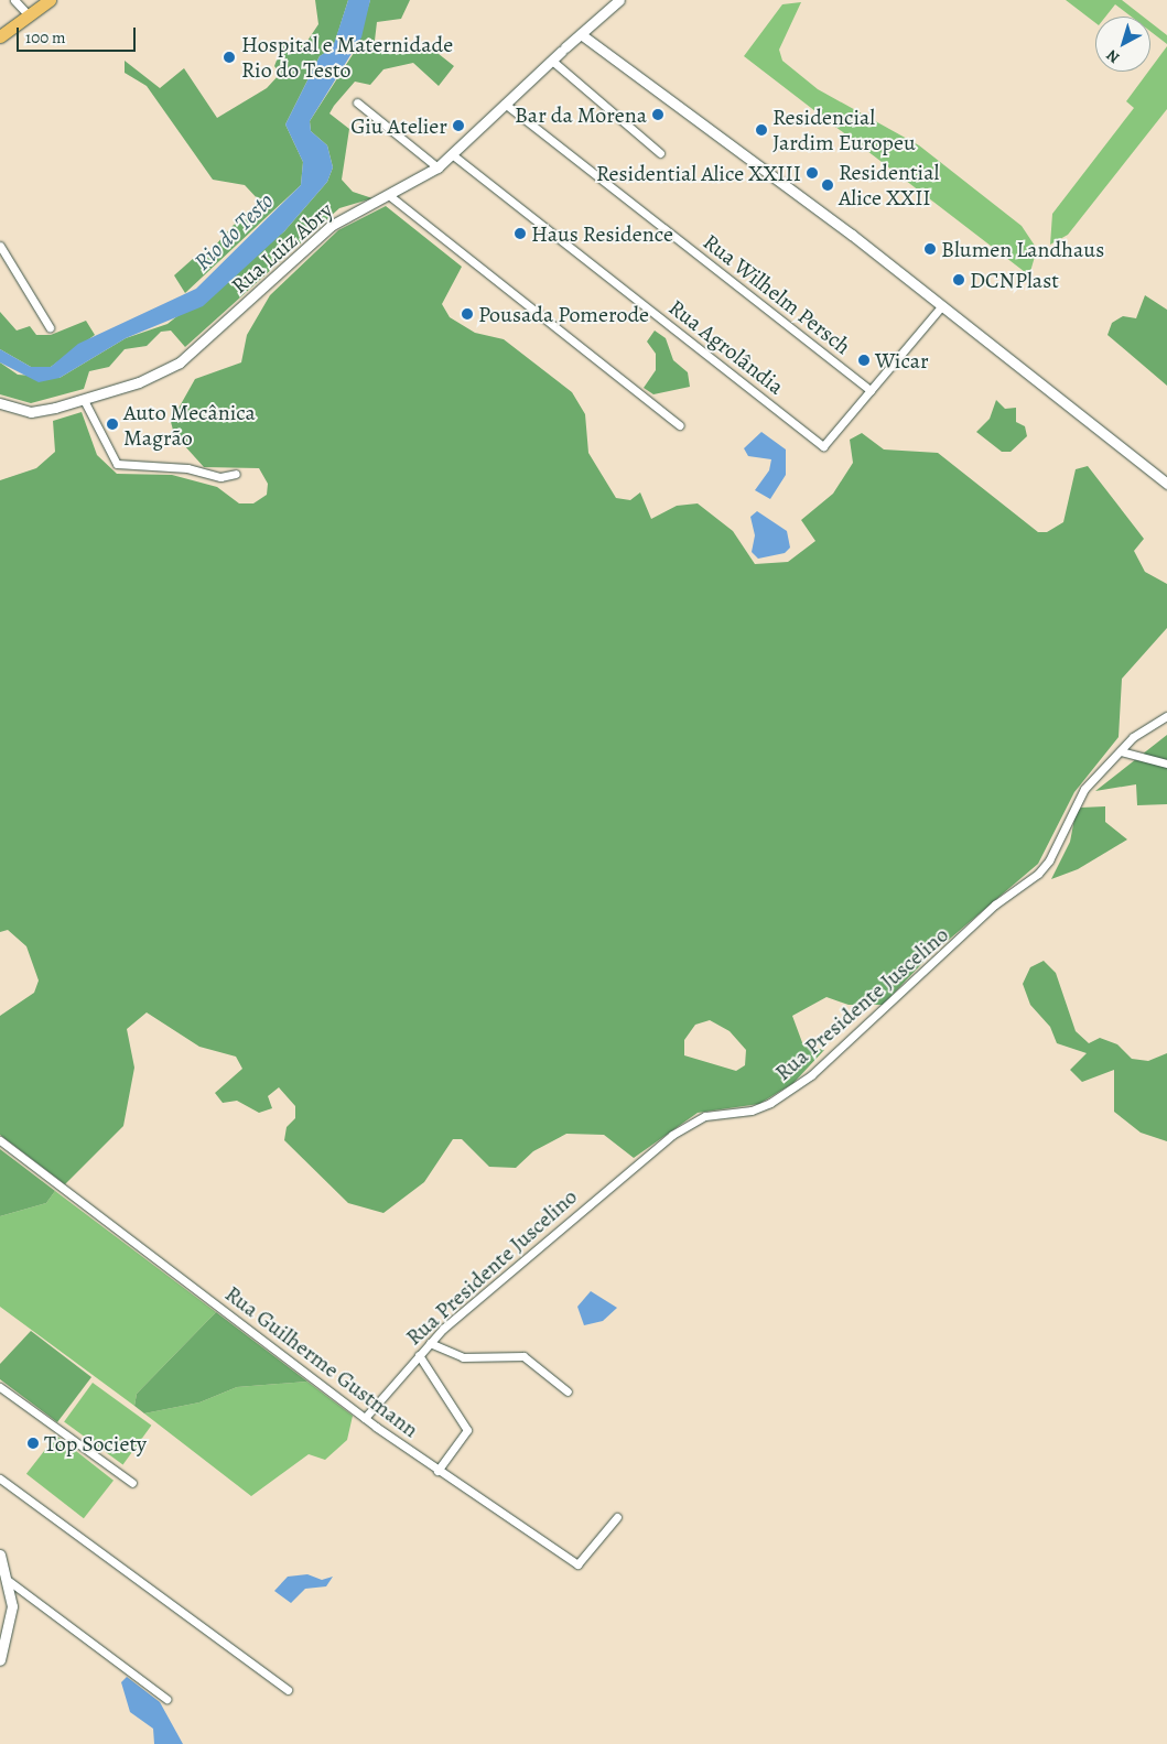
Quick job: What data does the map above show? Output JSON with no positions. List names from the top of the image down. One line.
{"streets":{"street":["Rua Luiz Abry","Rua Wilhelm Persch","Rua Agrolândia","Rua Presidente Juscelino","Rua Guilherme Gustmann"]},"crossings":[["Rua Luiz Abry","Rua Wilhelm Persch"],["Rua Luiz Abry","Rua Agrolândia"],["Rua Wilhelm Persch","Rua Agrolândia"],["Rua Presidente Juscelino","Rua Guilherme Gustmann"]],"water":["Rio do Testo"],"places":["Hospital e Maternidade Rio do Testo","Bar da Morena","Giu Atelier","Residencial Jardim Europeu","Residential Alice XXIII","Residential Alice XXII","Haus Residence","Blumen Landhaus","DCNPlast","Pousada Pomerode","Wicar","Auto Mecânica Magrão","Top Society"],"scale_bar":"100 m","north":"bottom left"}
